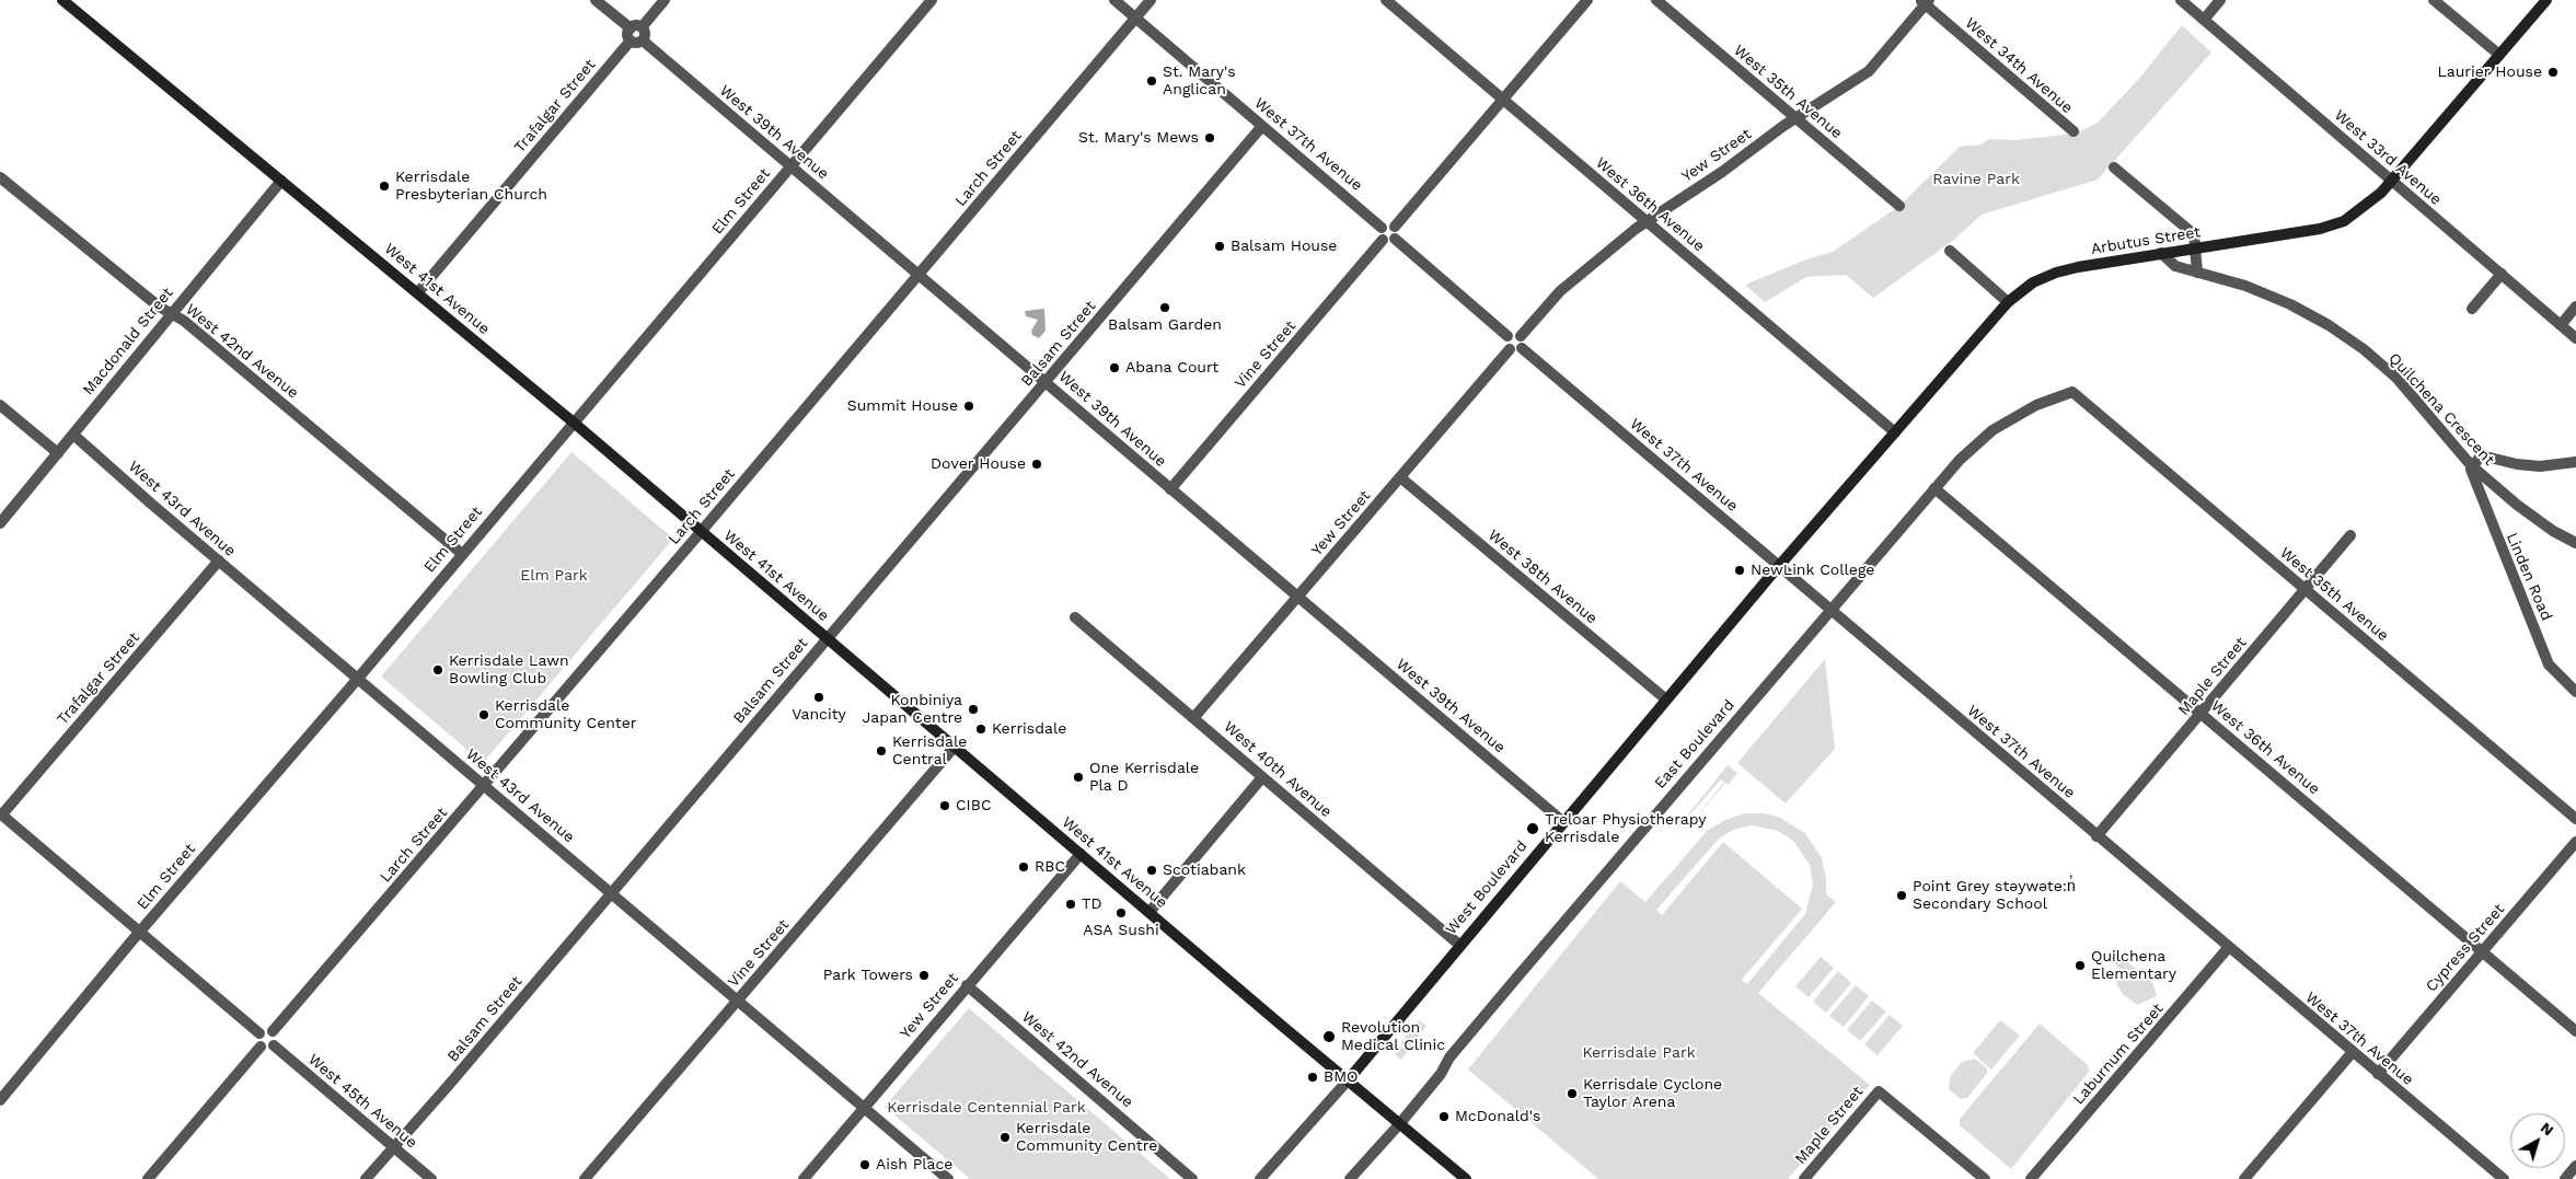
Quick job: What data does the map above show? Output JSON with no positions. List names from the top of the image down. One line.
{"streets":{"main road":["Arbutus Street","West 41st Avenue","West Boulevard"],"street":["West 34th Avenue","West 35th Avenue","Trafalgar Street","West 39th Avenue","West 37th Avenue","Yew Street","West 33rd Avenue","Larch Street","Elm Street","West 36th Avenue","Macdonald Street","Balsam Street","West 42nd Avenue","Vine Street","Quilchena Crescent","West 43rd Avenue","West 38th Avenue","Linden Road","Maple Street","East Boulevard","West 40th Avenue","Cypress Street","Laburnum Street","West 45th Avenue"]},"crossings":[["West 34th Avenue","Yew Street"],["West 35th Avenue","Yew Street"],["West 35th Avenue","Maple Street"],["West 35th Avenue","East Boulevard"],["Trafalgar Street","West 39th Avenue"],["Trafalgar Street","West 41st Avenue"],["Trafalgar Street","West 43rd Avenue"],["West 39th Avenue","Yew Street"],["West 39th Avenue","Larch Street"],["West 39th Avenue","Elm Street"],["West 39th Avenue","Balsam Street"],["West 39th Avenue","Vine Street"],["West 39th Avenue","West Boulevard"],["West 37th Avenue","Yew Street"],["West 37th Avenue","Larch Street"],["West 37th Avenue","Arbutus Street"],["West 37th Avenue","Balsam Street"],["West 37th Avenue","Vine Street"],["West 37th Avenue","Maple Street"],["West 37th Avenue","East Boulevard"],["West 37th Avenue","West Boulevard"],["West 37th Avenue","Cypress Street"],["West 37th Avenue","Laburnum Street"],["Yew Street","West 36th Avenue"],["Yew Street","West 41st Avenue"],["Yew Street","West 42nd Avenue"],["Yew Street","West 43rd Avenue"],["Yew Street","West 38th Avenue"],["Yew Street","West 40th Avenue"],["West 33rd Avenue","Arbutus Street"],["Larch Street","West 41st Avenue"],["Larch Street","West 43rd Avenue"],["Larch Street","West 45th Avenue"],["Elm Street","West 41st Avenue"],["Elm Street","West 42nd Avenue"],["Elm Street","West 43rd Avenue"],["West 36th Avenue","Arbutus Street"],["West 36th Avenue","Maple Street"],["West 36th Avenue","East Boulevard"],["West 36th Avenue","Cypress Street"],["Arbutus Street","Quilchena Crescent"],["Arbutus Street","West Boulevard"],["West 41st Avenue","Macdonald Street"],["West 41st Avenue","Balsam Street"],["West 41st Avenue","Vine Street"],["West 41st Avenue","East Boulevard"],["West 41st Avenue","West Boulevard"],["Macdonald Street","West 42nd Avenue"],["Macdonald Street","West 43rd Avenue"],["Balsam Street","West 43rd Avenue"],["Balsam Street","West 45th Avenue"],["Vine Street","West 43rd Avenue"],["Quilchena Crescent","Linden Road"],["West 38th Avenue","West Boulevard"],["West 40th Avenue","West Boulevard"]],"parks":["Ravine Park","Elm Park","Kerrisdale Park","Kerrisdale Centennial Park"],"places":["Laurier House","St. Mary's Anglican","St. Mary's Mews","Kerrisdale Presbyterian Church","Balsam House","Balsam Garden","Abana Court","Summit House","Dover House","NewLink College","Kerrisdale Lawn Bowling Club","Vancity","Konbiniya Japan Centre","Kerrisdale Community Center","Kerrisdale","Kerrisdale Central","One Kerrisdale Pla D","CIBC","Treloar Physiotherapy Kerrisdale","RBC","Scotiabank","Point Grey stəywəte:n̓ Secondary School","TD","ASA Sushi","Quilchena Elementary","Park Towers","Revolution Medical Clinic","BMO","Kerrisdale Cyclone Taylor Arena","McDonald's","Kerrisdale Community Centre","Aish Place"],"north":"top right"}
